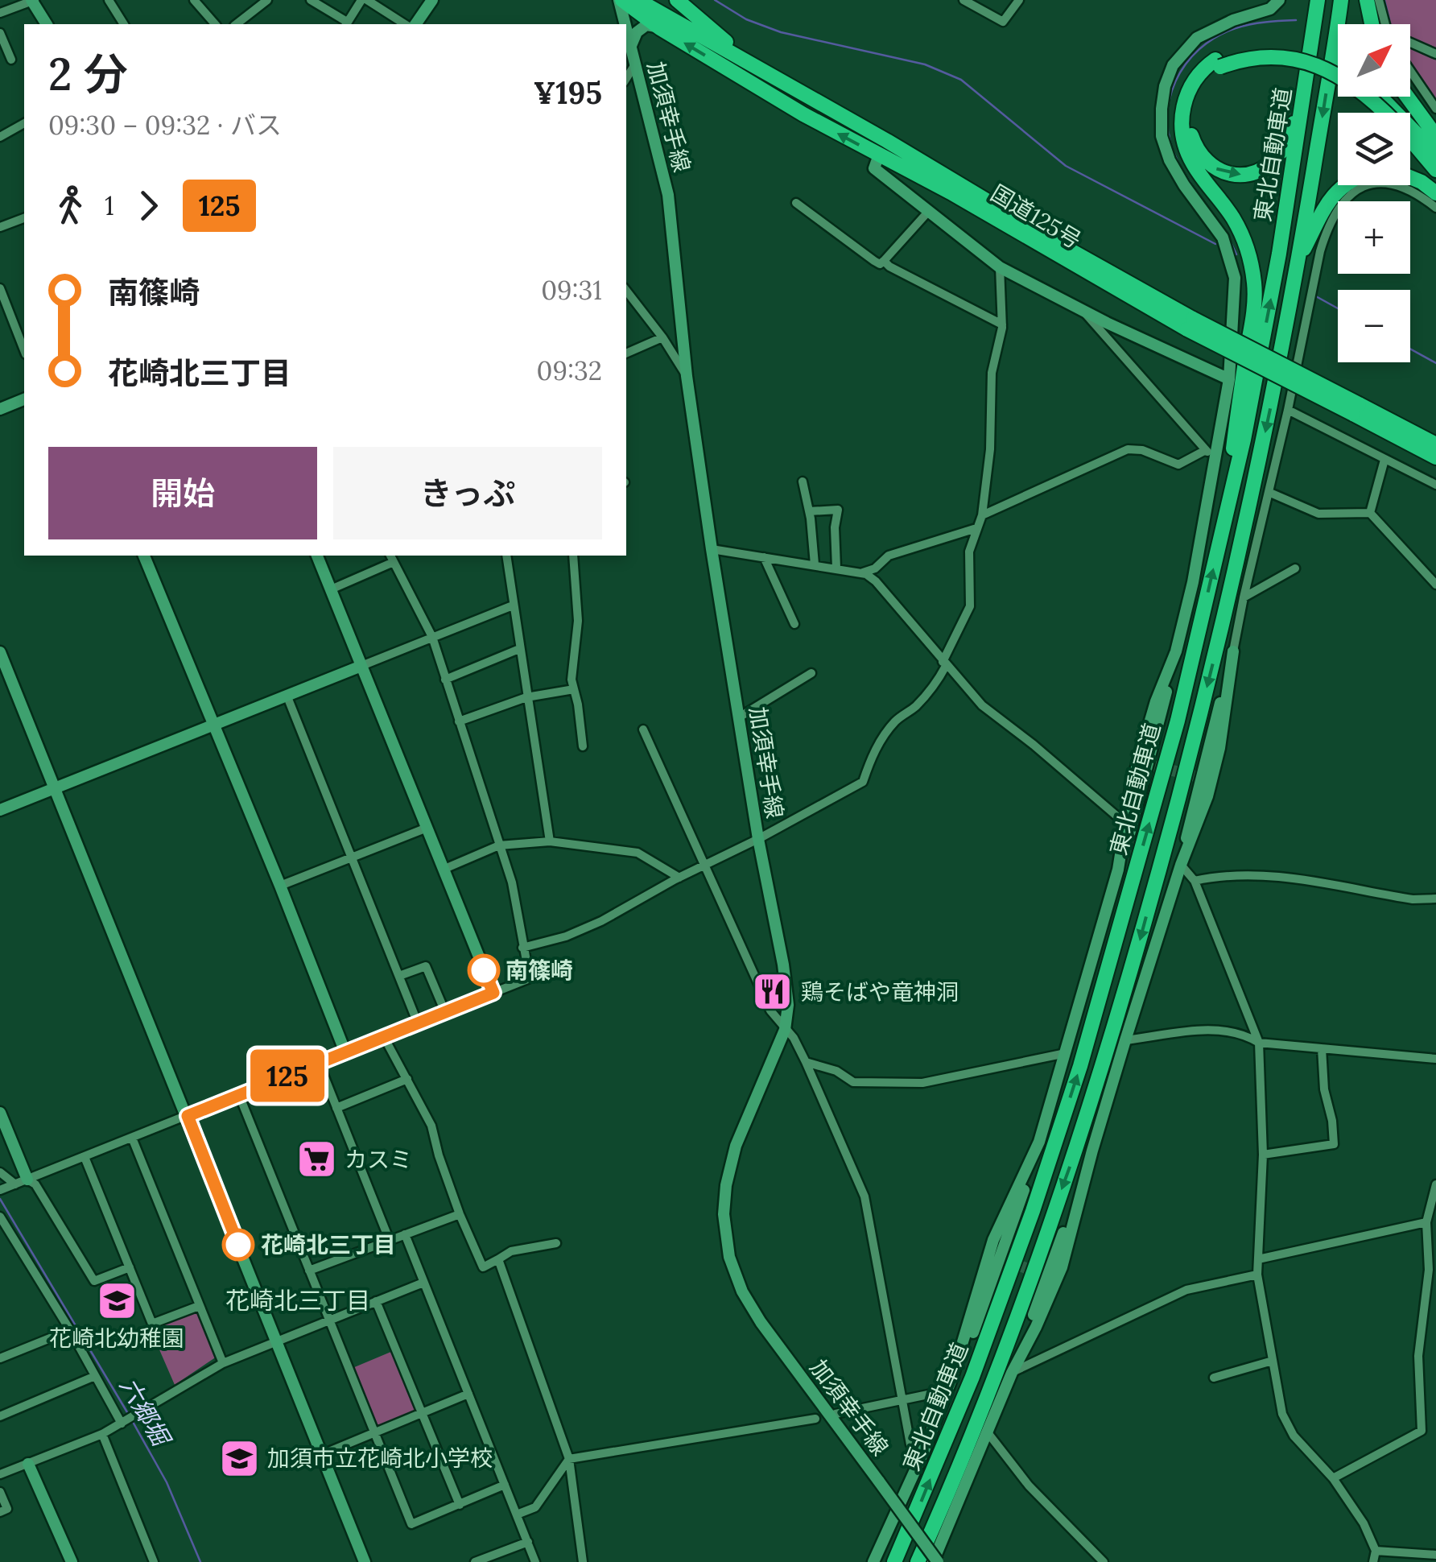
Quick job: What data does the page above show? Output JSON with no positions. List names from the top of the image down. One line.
{"streets":{"highway":["東北自動車道","国道125号"],"street":["加須幸手線"]},"crossings":[["加須幸手線","国道125号"]],"districts":["花崎北三丁目"],"water":["六郷堀"],"places":{"other":["南篠崎","花崎北三丁目"],"restaurant":["鶏そばや竜神洞"],"supermarket":["カスミ"],"school or university":["花崎北幼稚園","加須市立花崎北小学校"]},"lines":["bus line 125"],"north":"top right","page":{"on_map":"125","map_buttons":["+","−"],"heading":["2 分","09:30 – 09:32 · バス","¥195"],"legs":["1","125"],"list":[{"name":"南篠崎","value":"09:31"},{"name":"花崎北三丁目","value":"09:32"}],"buttons":["開始","きっぷ"]}}
